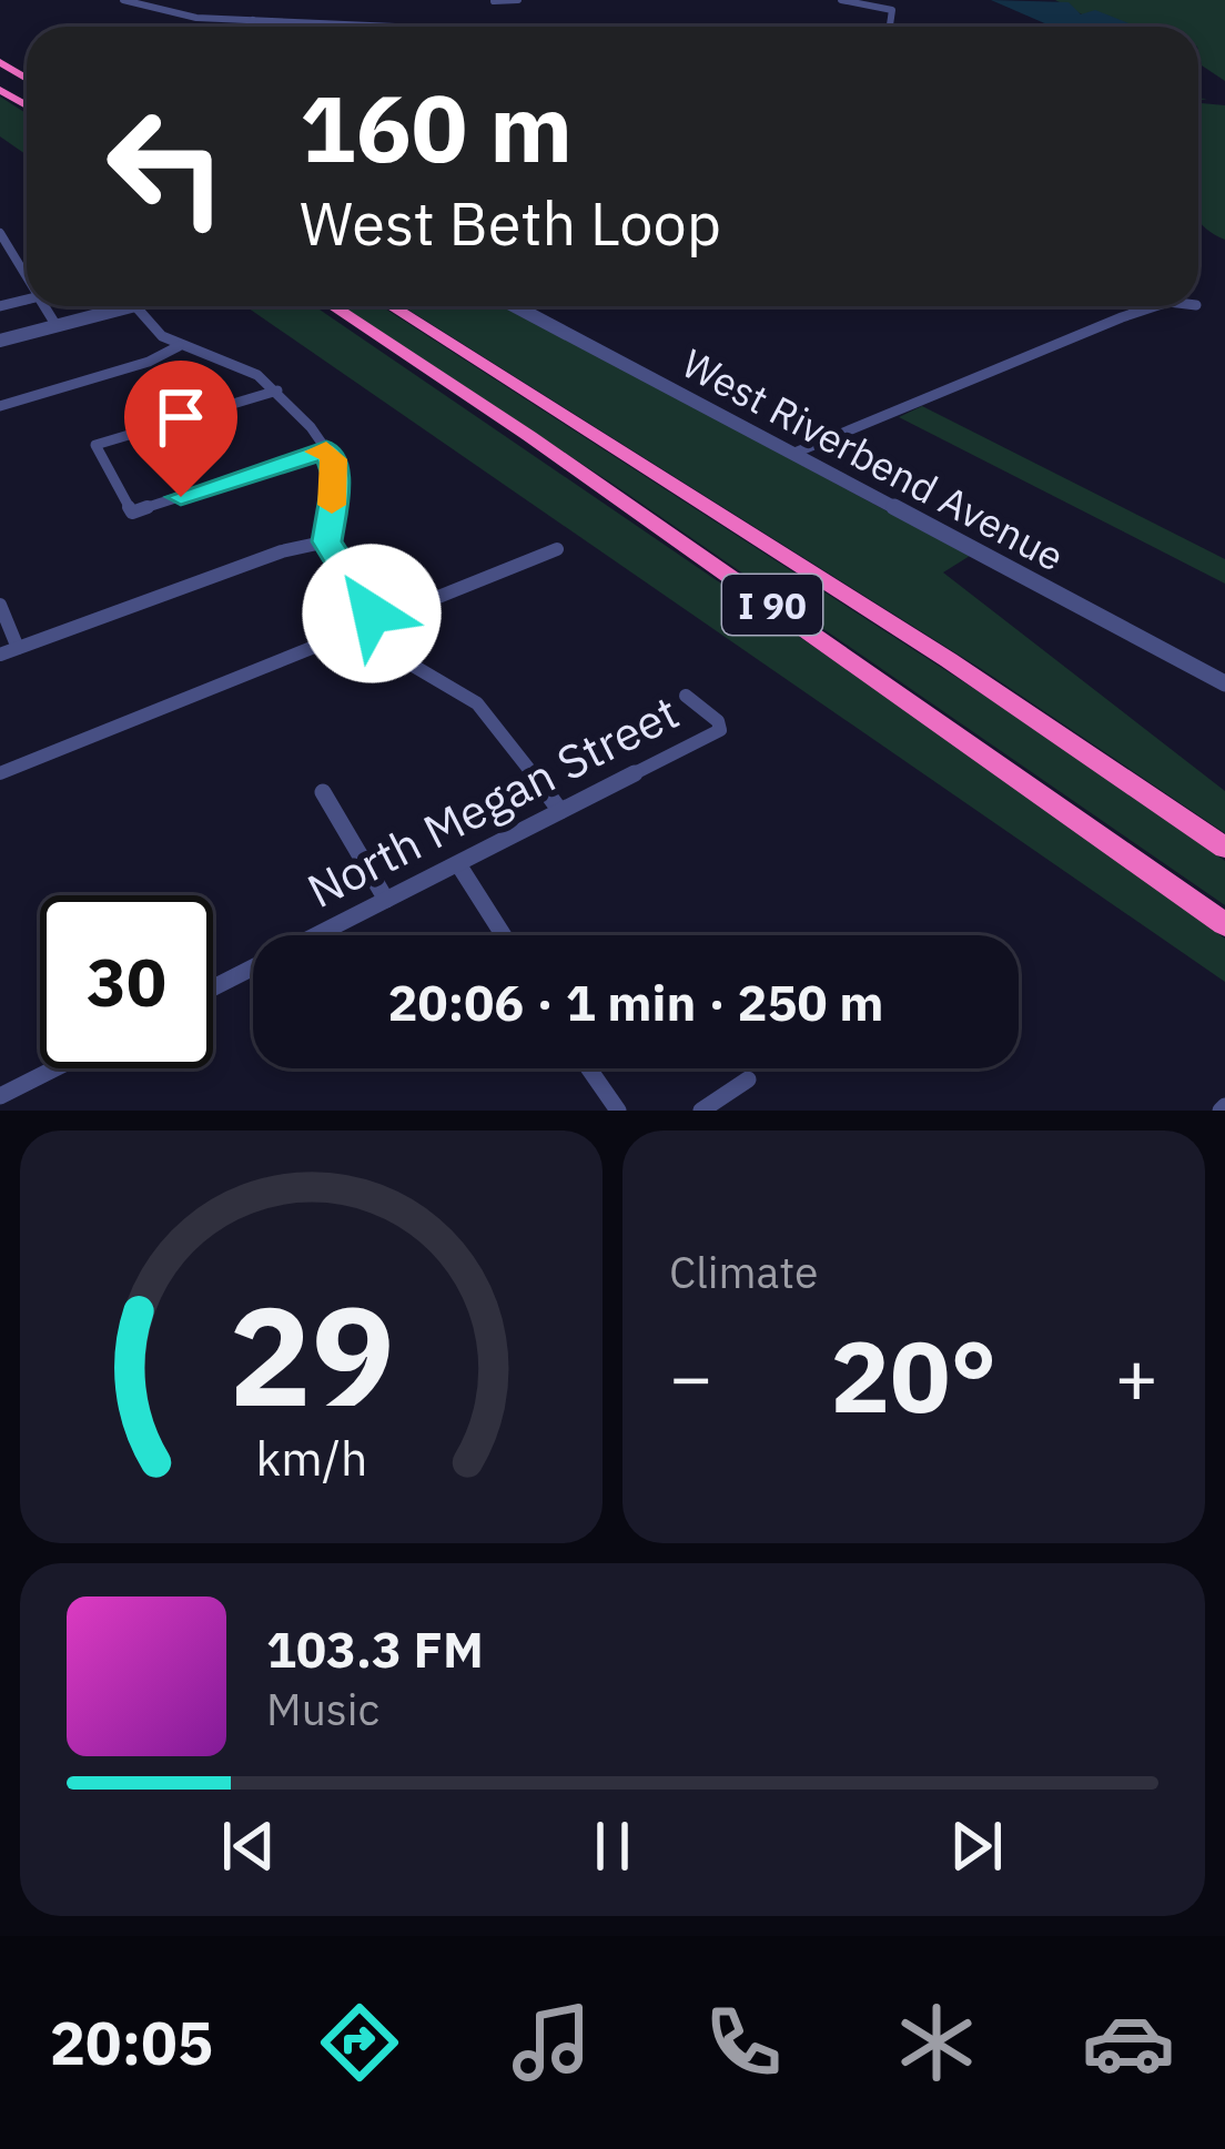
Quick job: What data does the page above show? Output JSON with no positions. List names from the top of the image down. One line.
{"streets":{"highway":["I 90"],"street":["West Riverbend Avenue","North Megan Street"]},"page":{"turn":["160 m","West Beth Loop"],"limit":"30","trip":"20:06 · 1 min · 250 m","tile":"Climate","heat":["−","20°","+"],"song":["103.3 FM","Music"],"tabs":"20:05","gauge":["29","km/h"]}}
